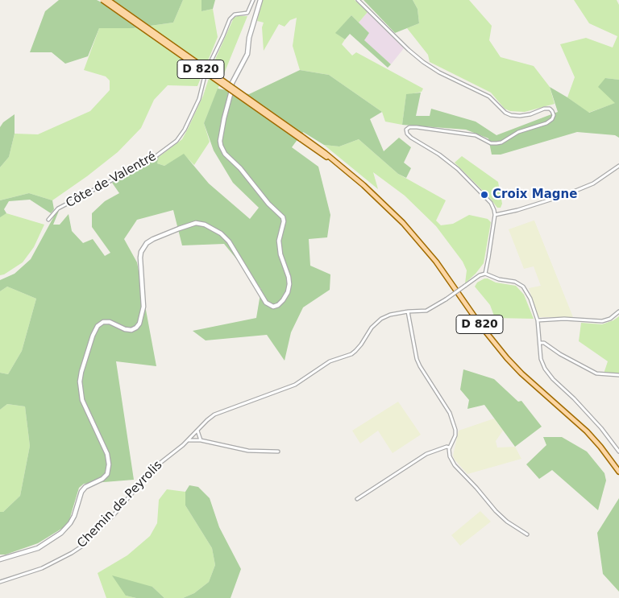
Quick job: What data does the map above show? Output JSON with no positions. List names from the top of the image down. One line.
{"streets":{"main road":["D 820"],"street":["Côte de Valentré","Chemin de Peyrolis"]},"places":["Croix Magne"]}
